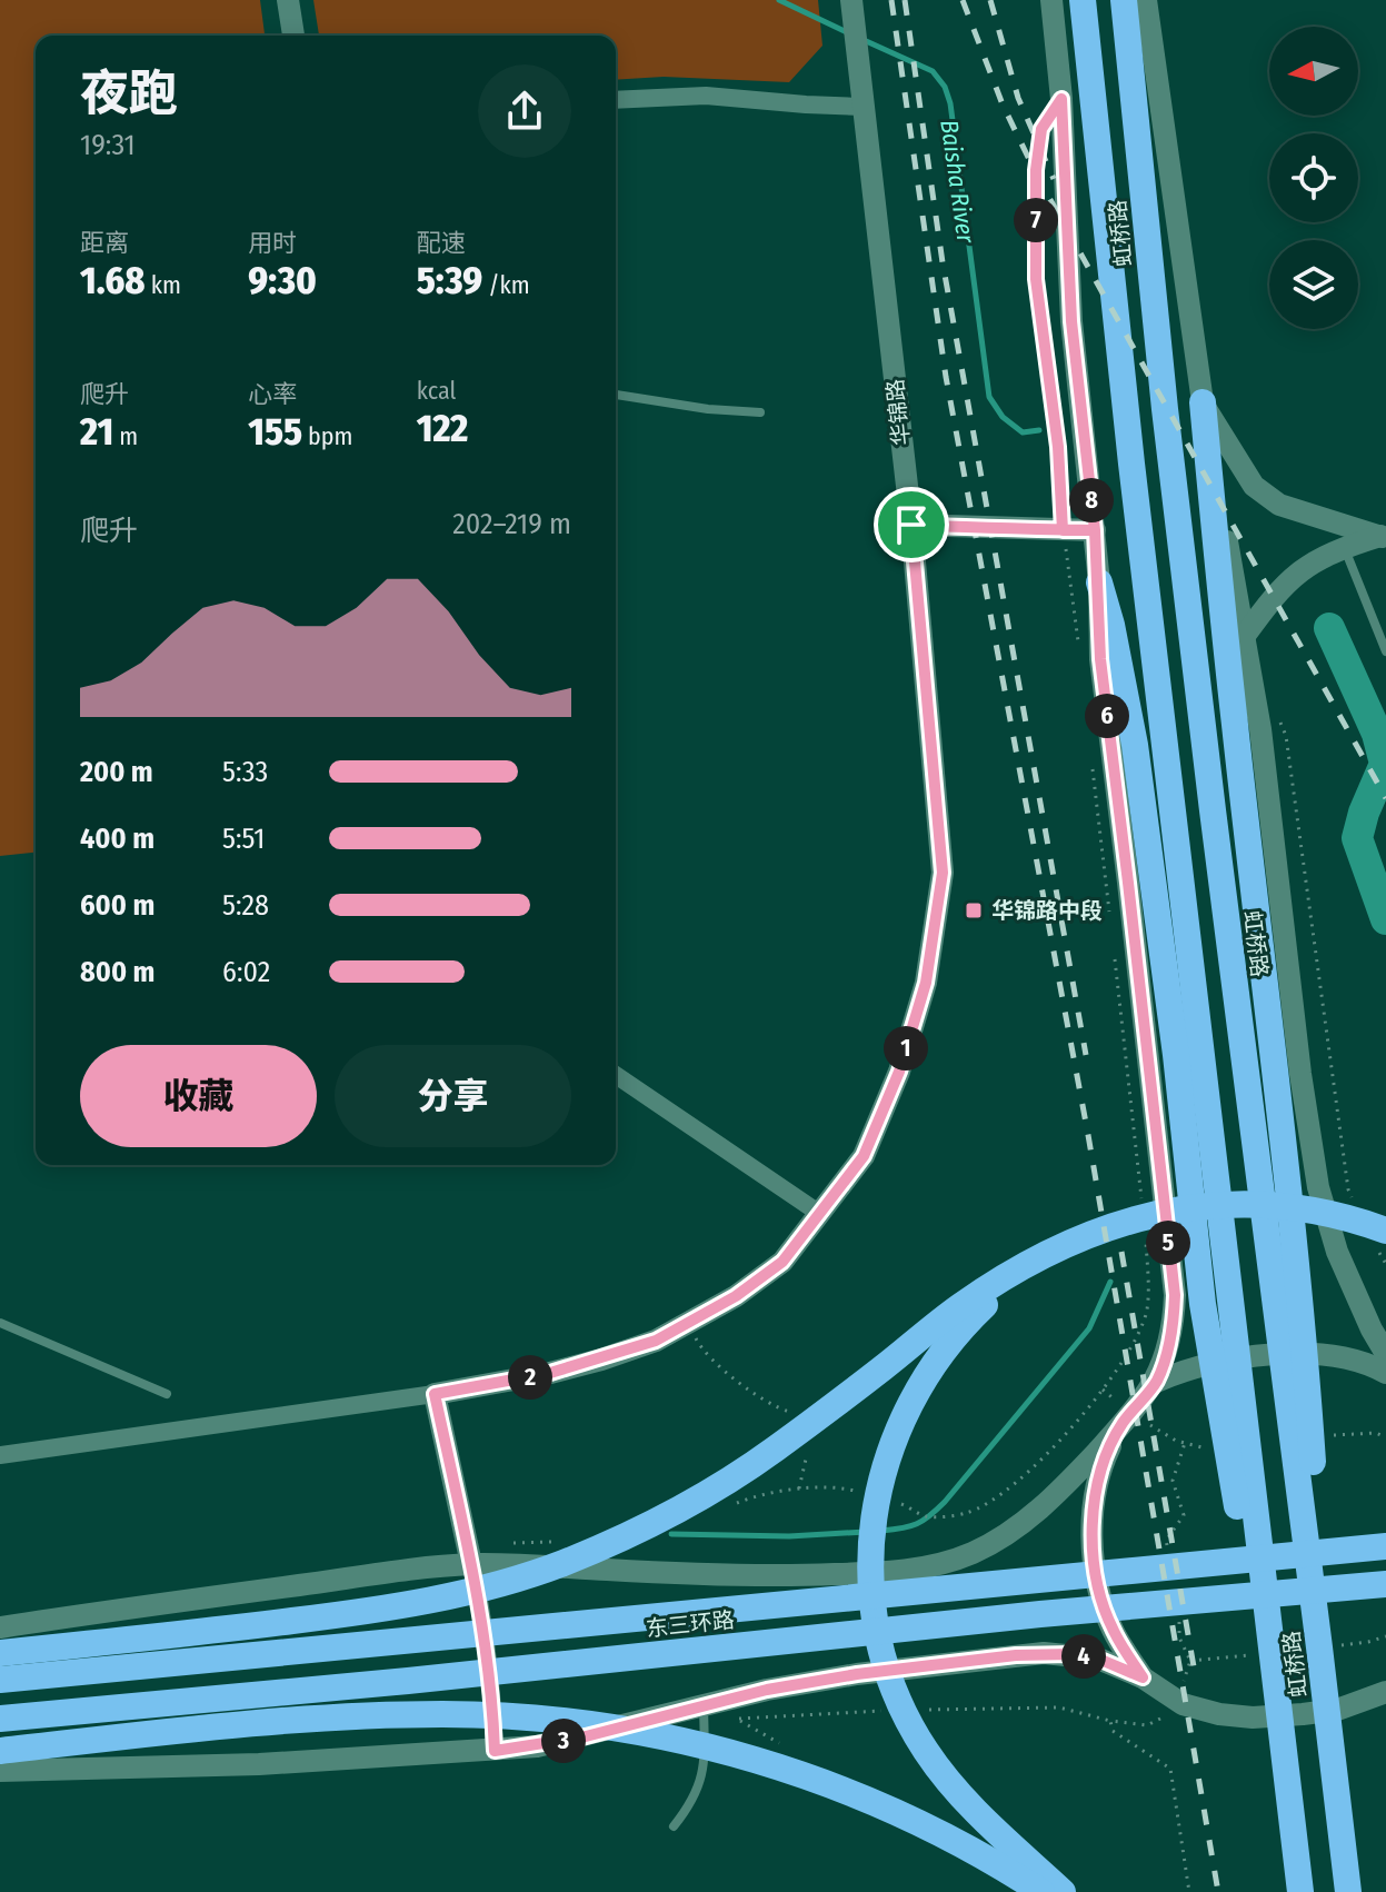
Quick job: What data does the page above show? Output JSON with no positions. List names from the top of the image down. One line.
{"streets":{"highway":["虹桥路","东三环路"],"main road":["华锦路"]},"water":["Baisha River"],"places":{"transit":["华锦路中段"]},"north":"left","page":{"heading":["夜跑","19:31"],"stats":[["距离","1.68 km"],["用时","9:30"],["配速","5:39 /km"],["爬升","21 m"],["心率","155 bpm"],["kcal","122"]],"pins":["7","8","6","1","5","2","4","3"],"chart":["爬升","202–219 m"],"list":[{"name":"200 m","note":"5:33"},{"name":"400 m","note":"5:51"},{"name":"600 m","note":"5:28"},{"name":"800 m","note":"6:02"}],"buttons":["收藏","分享"]}}
